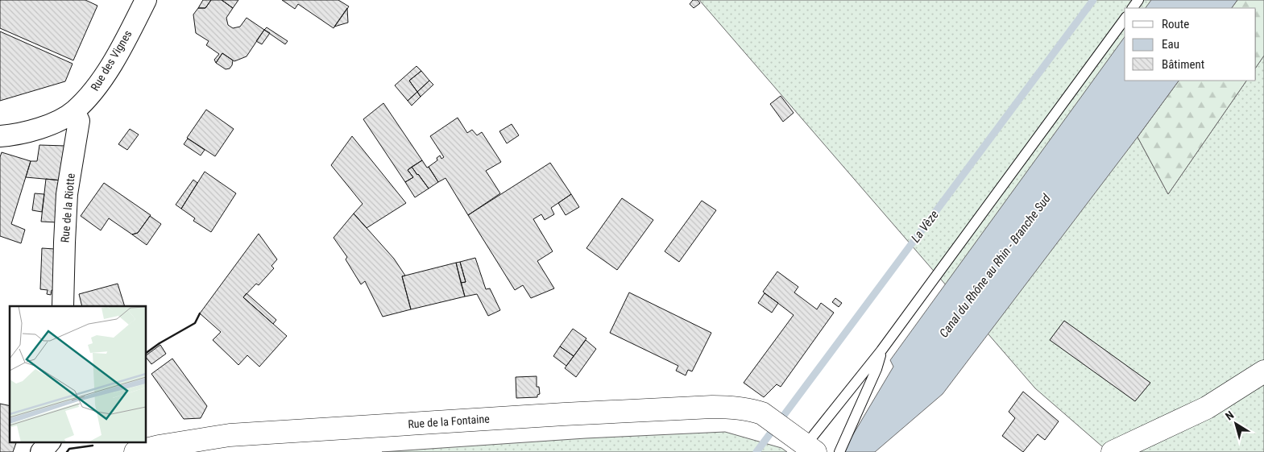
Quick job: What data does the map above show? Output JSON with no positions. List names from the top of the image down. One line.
{"streets":{"street":["Rue des Vignes","Rue de la Riotte","Rue de la Fontaine"]},"crossings":[["Rue des Vignes","Rue de la Riotte"]],"water":["La Vèze","Canal du Rhône au Rhin - Branche Sud"],"legend":["Route","Eau","Bâtiment"],"north":"top left"}
